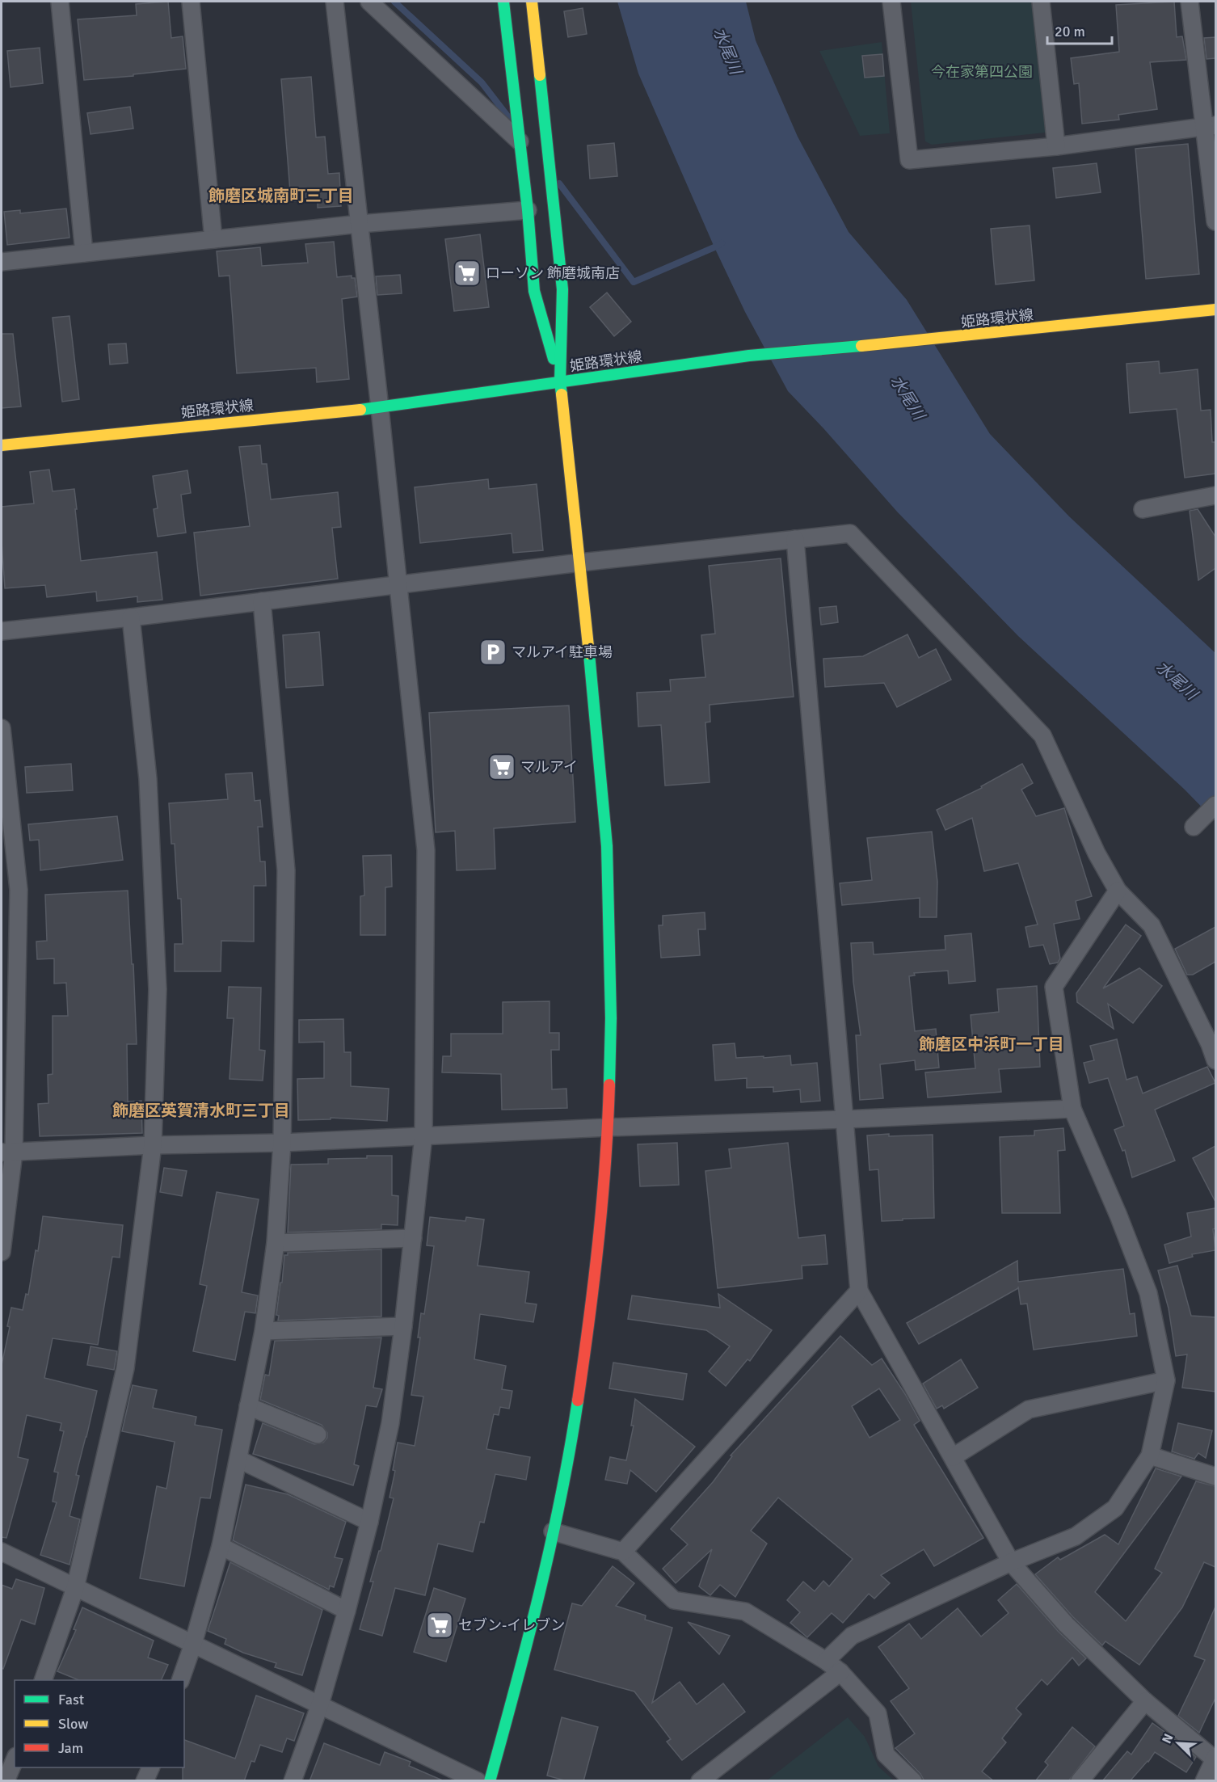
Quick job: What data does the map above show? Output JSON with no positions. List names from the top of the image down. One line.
{"streets":{"street":["姫路環状線"]},"districts":["飾磨区城南町三丁目","飾磨区中浜町一丁目","飾磨区英賀清水町三丁目"],"water":["水尾川"],"parks":["今在家第四公園"],"places":{"supermarket":["ローソン 飾磨城南店","マルアイ","セブン-イレブン"],"parking":["マルアイ駐車場"]},"legend":["Fast","Slow","Jam"],"scale_bar":"20 m","north":"top left"}
